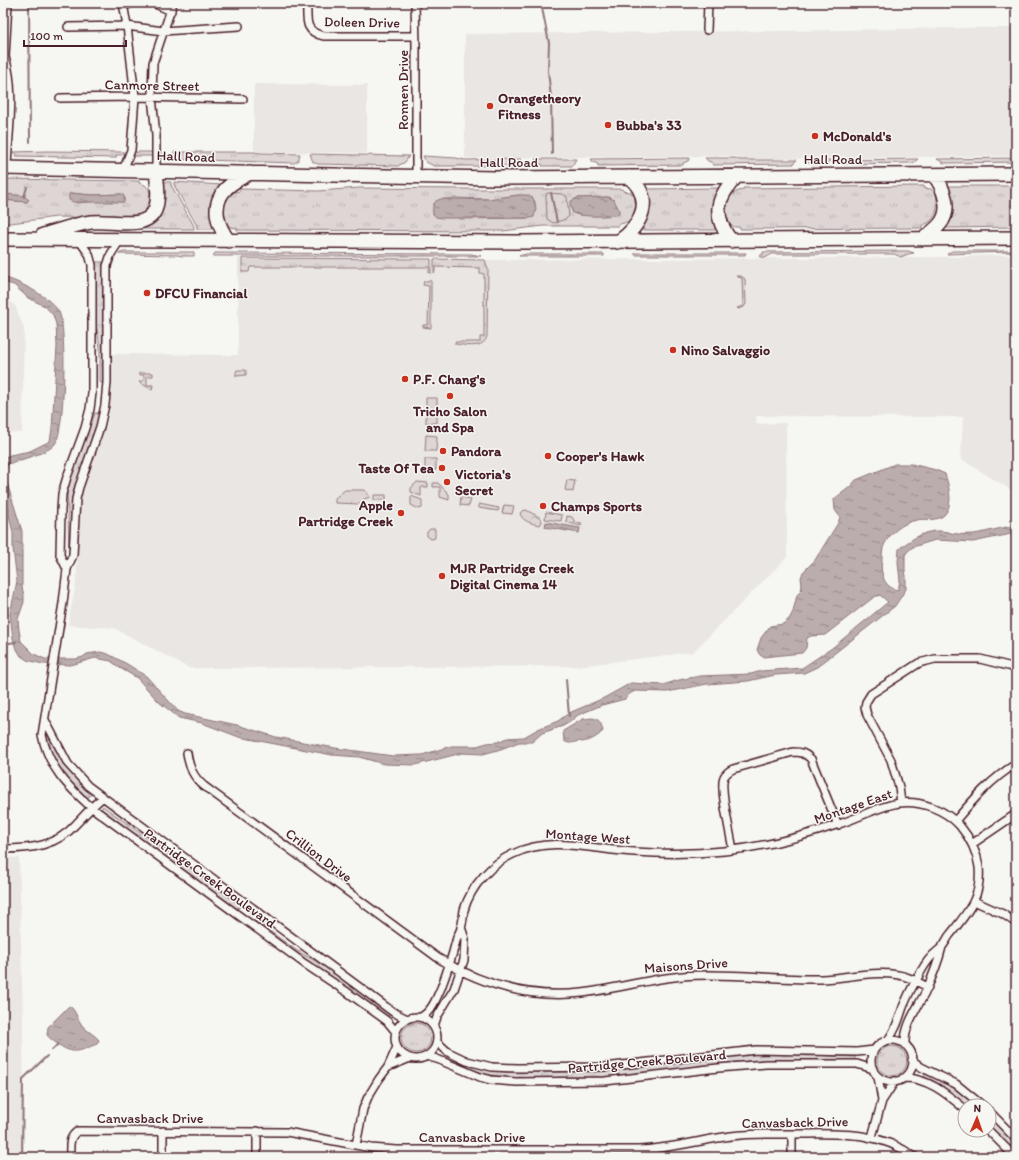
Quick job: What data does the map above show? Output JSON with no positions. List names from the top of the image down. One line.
{"streets":{"highway":["Hall Road"],"street":["Doleen Drive","Canmore Street","Ronnen Drive","Montage East","Montage West","Crillion Drive","Partridge Creek Boulevard","Maisons Drive","Canvasback Drive"]},"crossings":[["Doleen Drive","Ronnen Drive"],["Ronnen Drive","Hall Road"],["Montage East","Montage West"],["Montage East","Partridge Creek Boulevard"],["Montage East","Maisons Drive"],["Montage West","Crillion Drive"],["Montage West","Partridge Creek Boulevard"],["Montage West","Maisons Drive"],["Crillion Drive","Maisons Drive"]],"places":["Orangetheory Fitness","Bubba's 33","McDonald's","DFCU Financial","Nino Salvaggio","P.F. Chang's","Tricho Salon and Spa","Pandora","Cooper's Hawk","Taste Of Tea","Victoria's Secret","Champs Sports","Apple Partridge Creek","MJR Partridge Creek Digital Cinema 14"],"scale_bar":"100 m","north":"top"}
